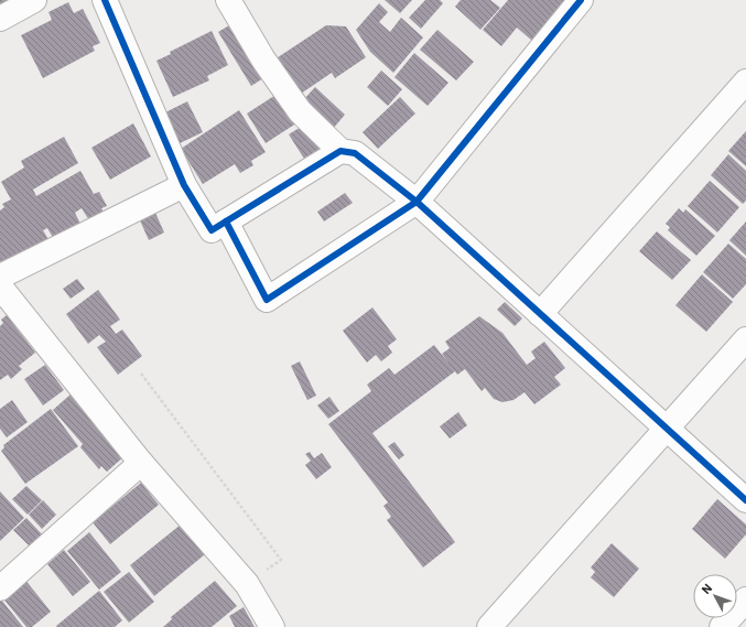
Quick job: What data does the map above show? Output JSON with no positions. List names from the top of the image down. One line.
{"north":"top left"}
